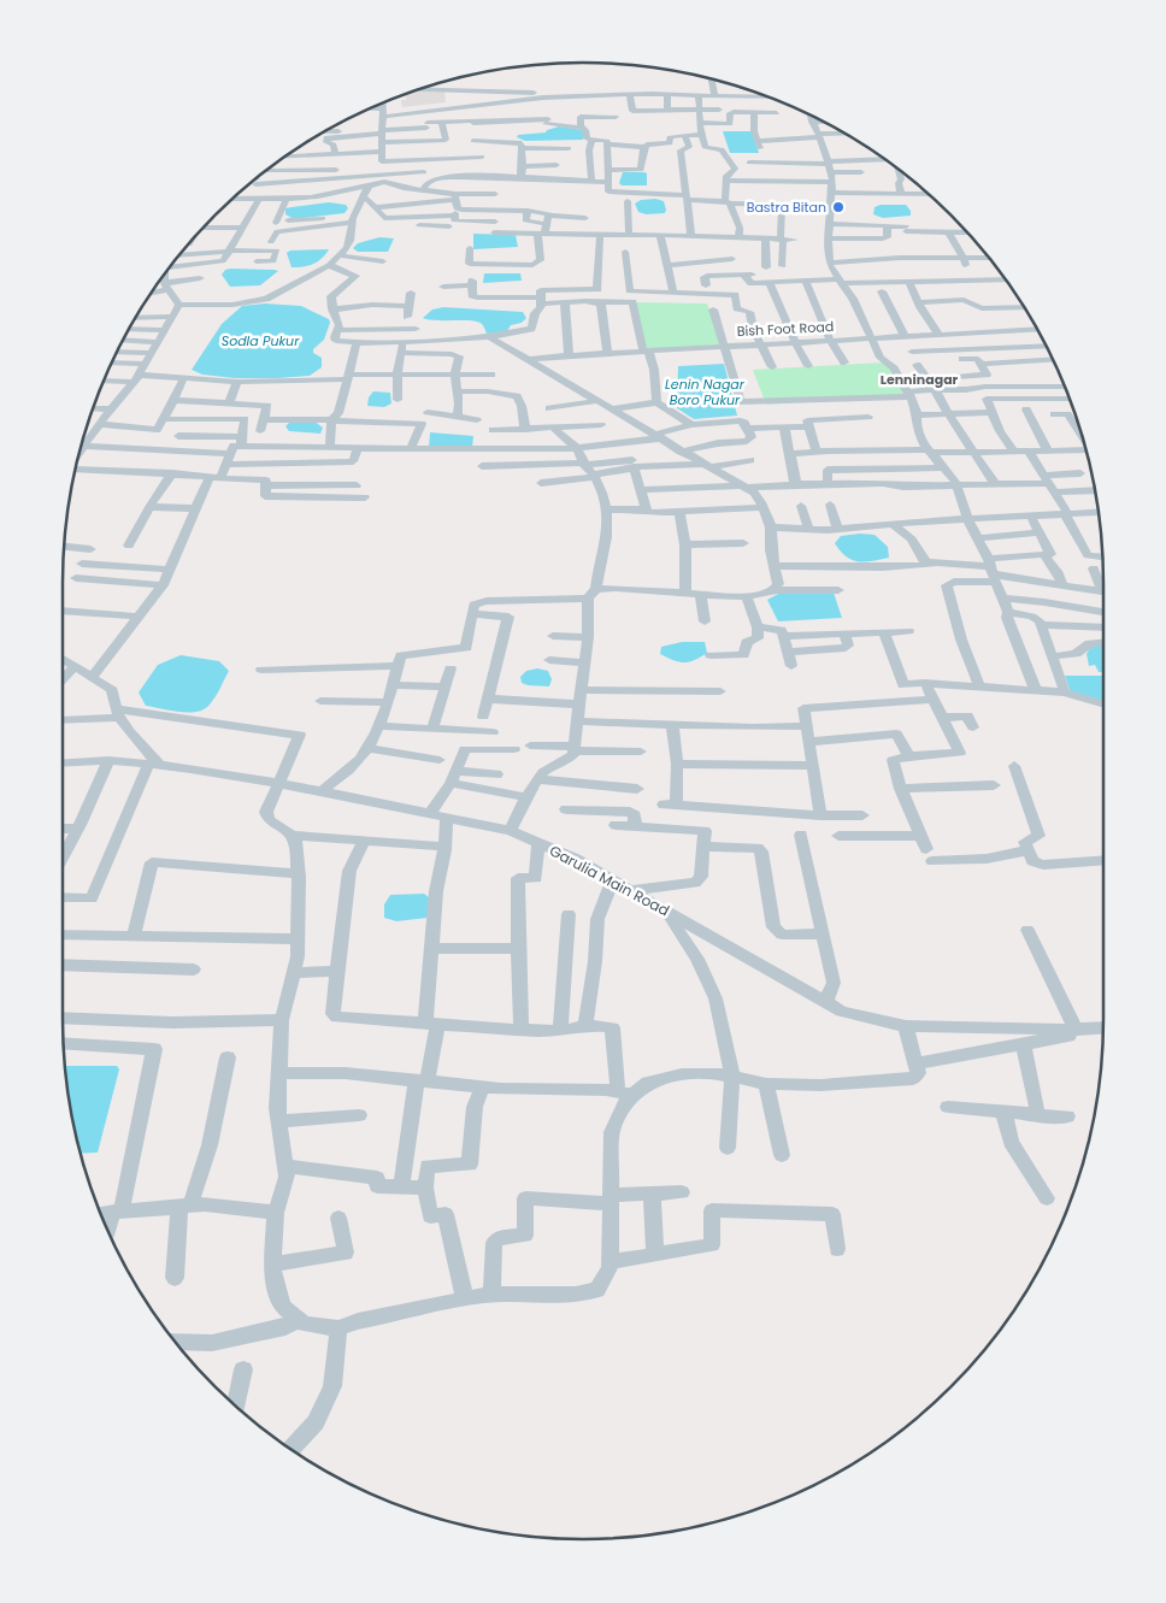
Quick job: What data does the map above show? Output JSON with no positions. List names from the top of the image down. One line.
{"streets":{"street":["Bish Foot Road","Garulia Main Road"]},"districts":["Lenninagar"],"water":["Sodla Pukur","Lenin Nagar Boro Pukur"],"places":["Bastra Bitan"]}
